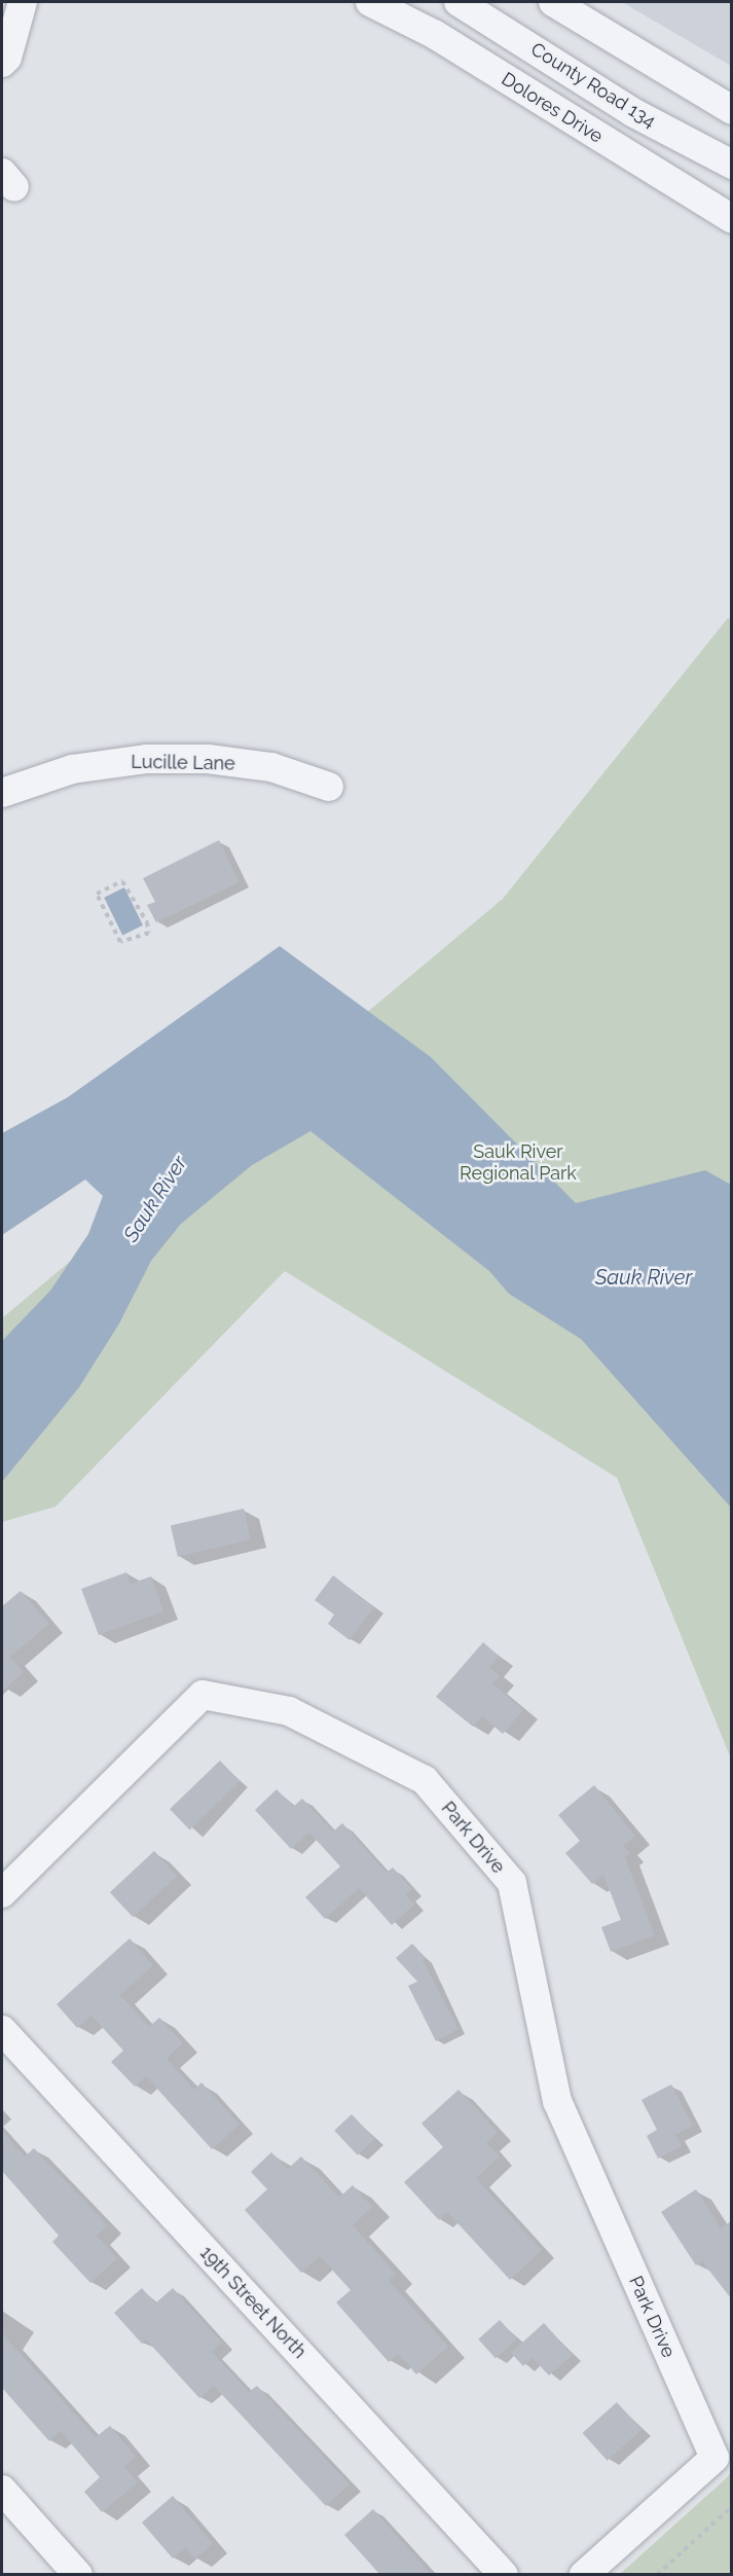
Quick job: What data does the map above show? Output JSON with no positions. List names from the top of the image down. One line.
{"streets":{"street":["County Road 134","Dolores Drive","Lucille Lane","Park Drive","19th Street North"]},"water":["Sauk River"],"parks":["Sauk River Regional Park"]}
